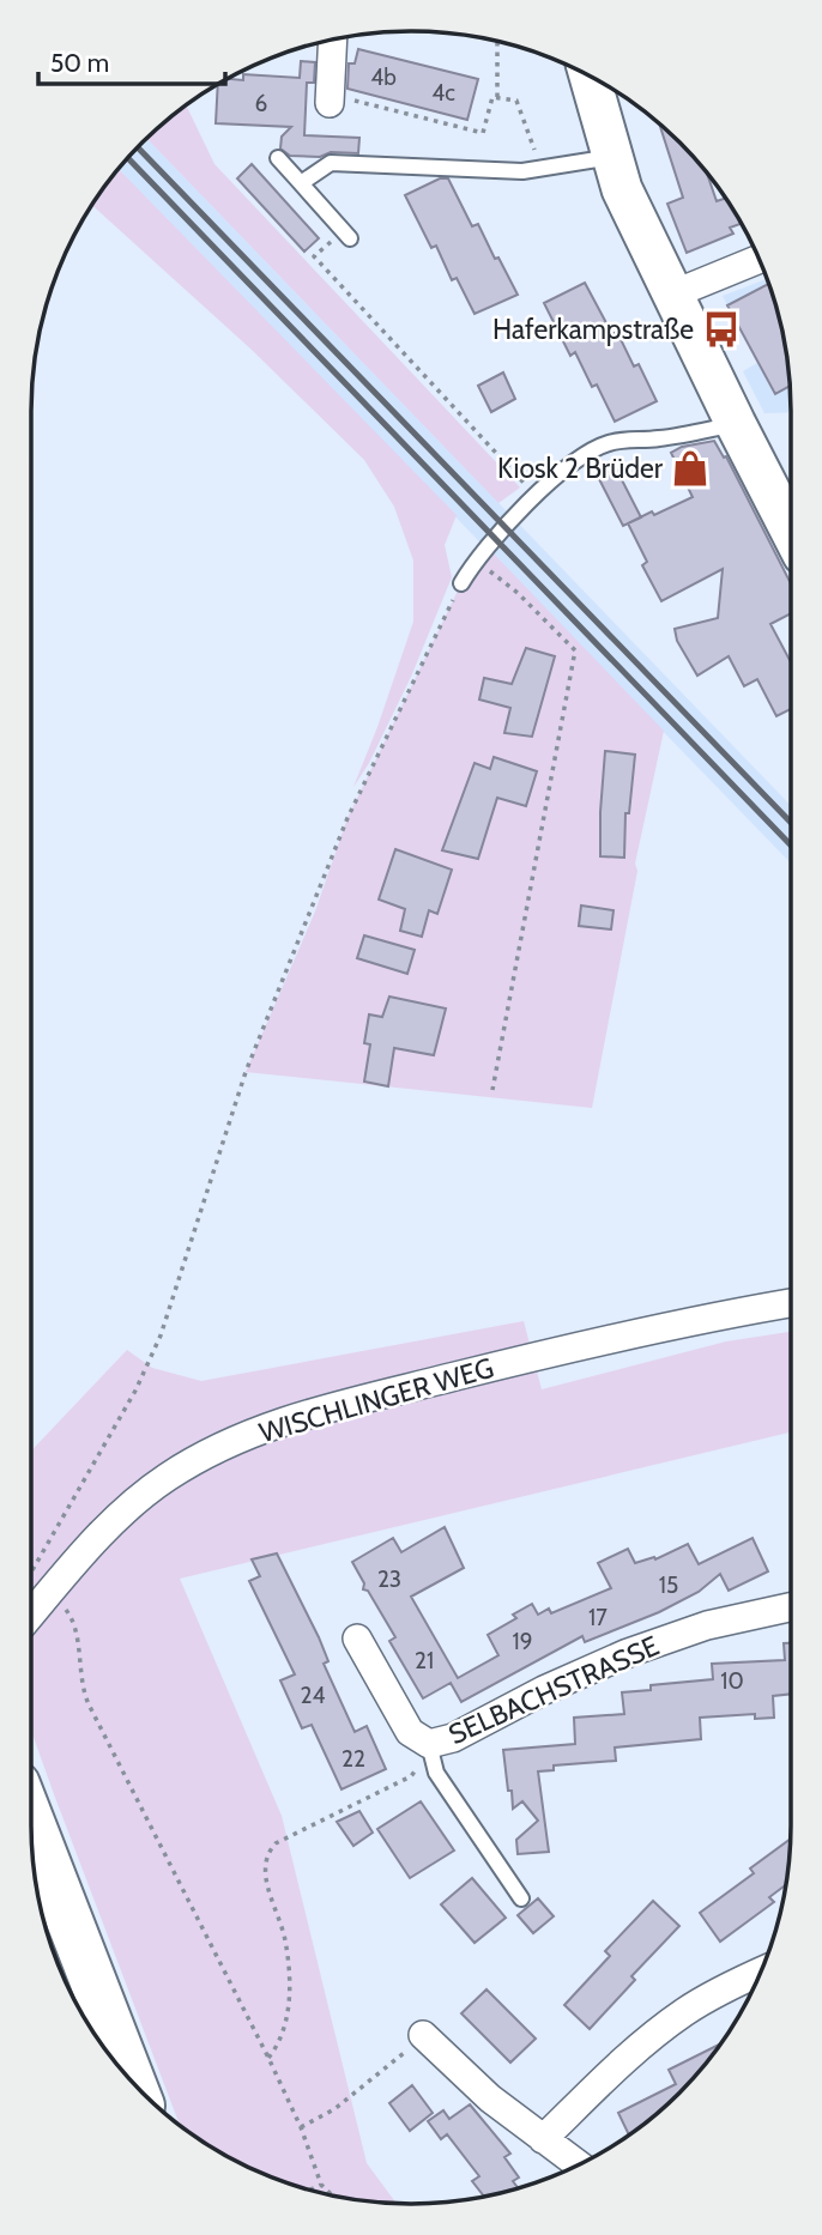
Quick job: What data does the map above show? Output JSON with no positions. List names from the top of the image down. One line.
{"streets":{"street":["WISCHLINGER WEG","SELBACHSTRASSE"]},"places":{"bus stop":["Haferkampstraße"],"shop":["Kiosk 2 Brüder"]},"house_numbers":["4b","4c","6","23","15","17","19","21","10","24","22"],"scale_bar":"50 m"}
